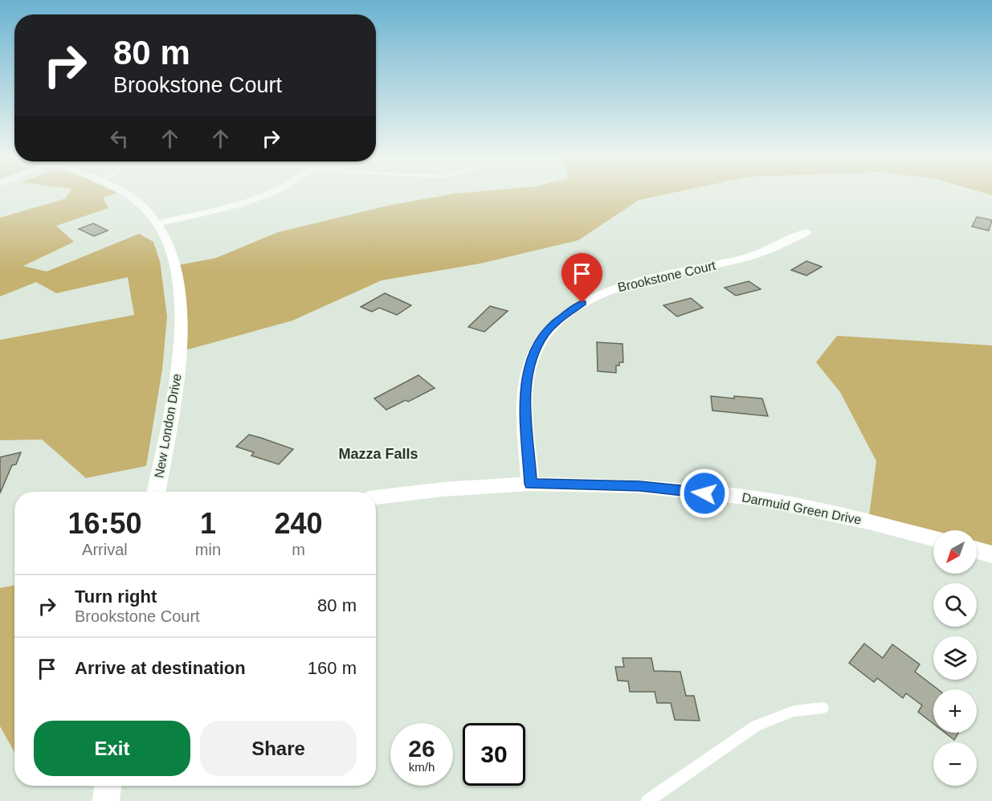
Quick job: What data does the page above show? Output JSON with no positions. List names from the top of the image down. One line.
{"streets":{"street":["Brookstone Court","New London Drive","Darmuid Green Drive"]},"crossings":[["Brookstone Court","Darmuid Green Drive"]],"districts":["Mazza Falls"],"north":"bottom left","page":{"turn":["80 m","Brookstone Court"],"eta":["16:50","Arrival","1","min","240","m"],"map_buttons":["+","−"],"list":[{"name":"Turn right","note":"Brookstone Court","value":"80 m"},{"name":"Arrive at destination","value":"160 m"}],"buttons":["Exit","Share"],"speed":"26 km/h","limit":"30"}}
